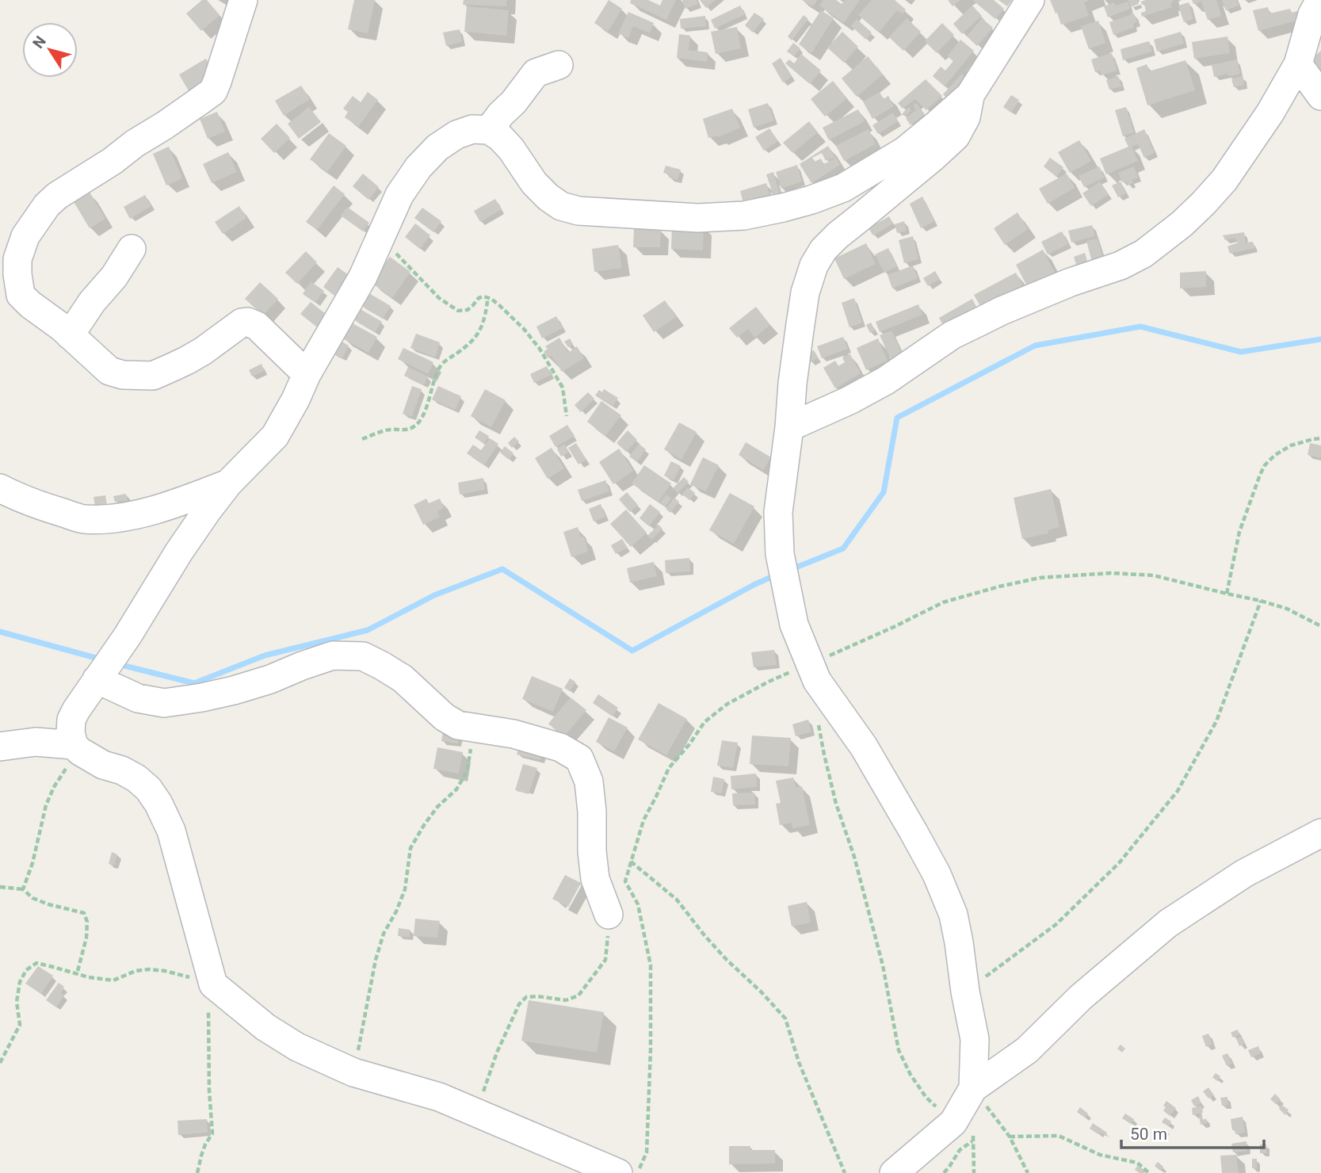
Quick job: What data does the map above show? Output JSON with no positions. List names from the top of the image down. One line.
{"scale_bar":"50 m","north":"top left"}
